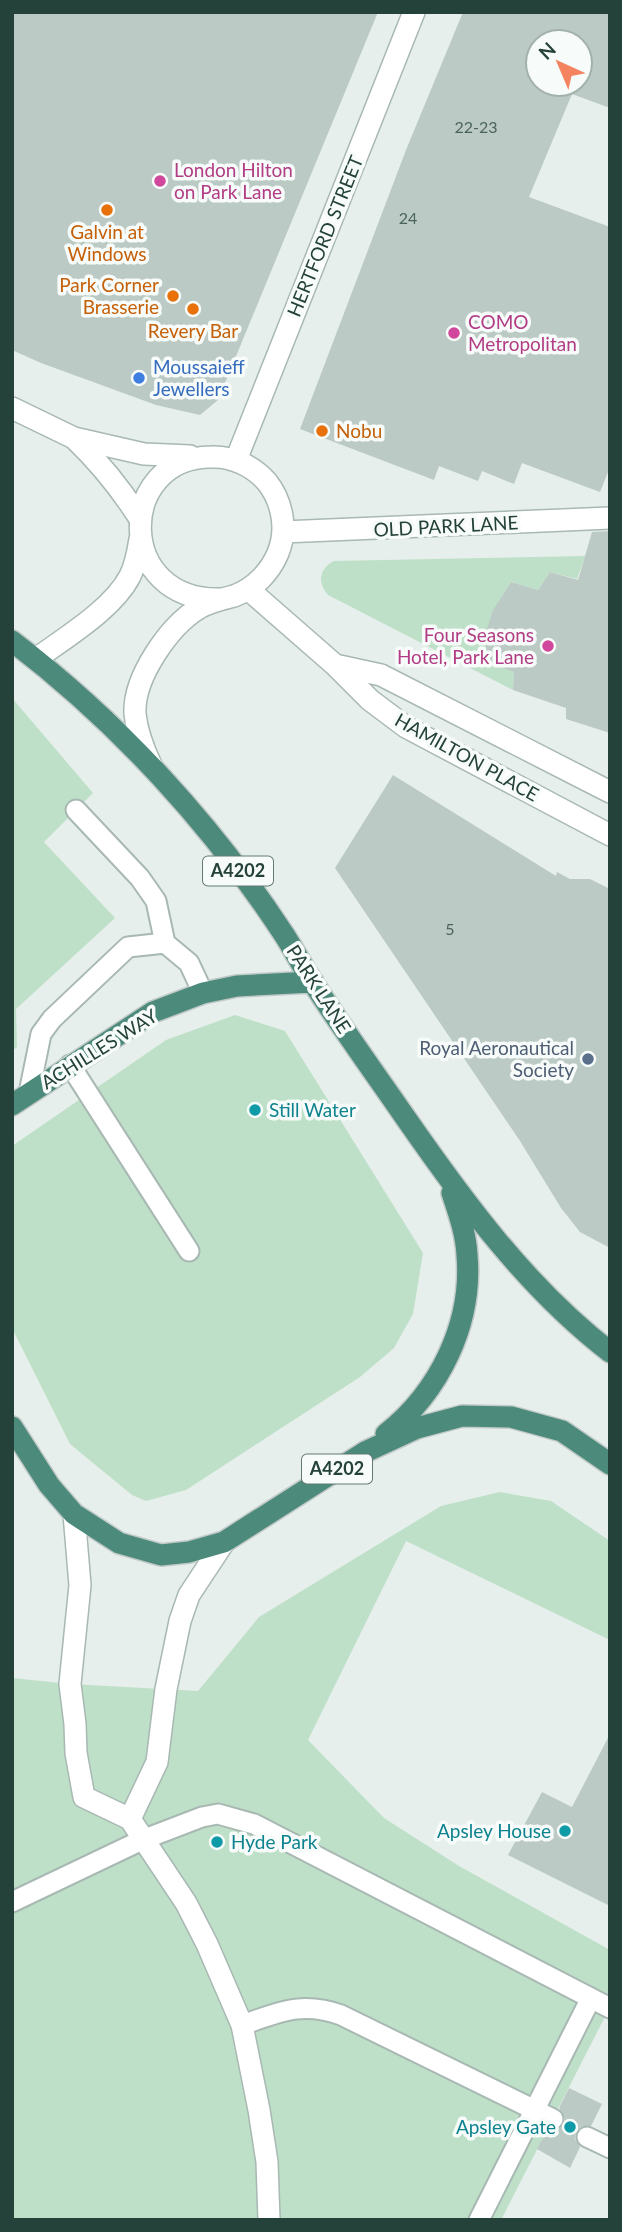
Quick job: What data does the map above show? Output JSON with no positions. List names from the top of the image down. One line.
{"streets":{"highway":["A4202","PARK LANE","ACHILLES WAY"],"street":["HERTFORD STREET","OLD PARK LANE","HAMILTON PLACE"]},"crossings":[["HERTFORD STREET","OLD PARK LANE"],["HERTFORD STREET","HAMILTON PLACE"],["OLD PARK LANE","HAMILTON PLACE"],["A4202","PARK LANE"],["PARK LANE","ACHILLES WAY"]],"places":["London Hilton on Park Lane","Galvin at Windows","Park Corner Brasserie","Revery Bar","COMO Metropolitan","Moussaieff Jewellers","Nobu","Four Seasons Hotel, Park Lane","Royal Aeronautical Society","Still Water","Apsley House","Hyde Park","Apsley Gate"],"house_numbers":["22-23","24","5"],"north":"top left"}
